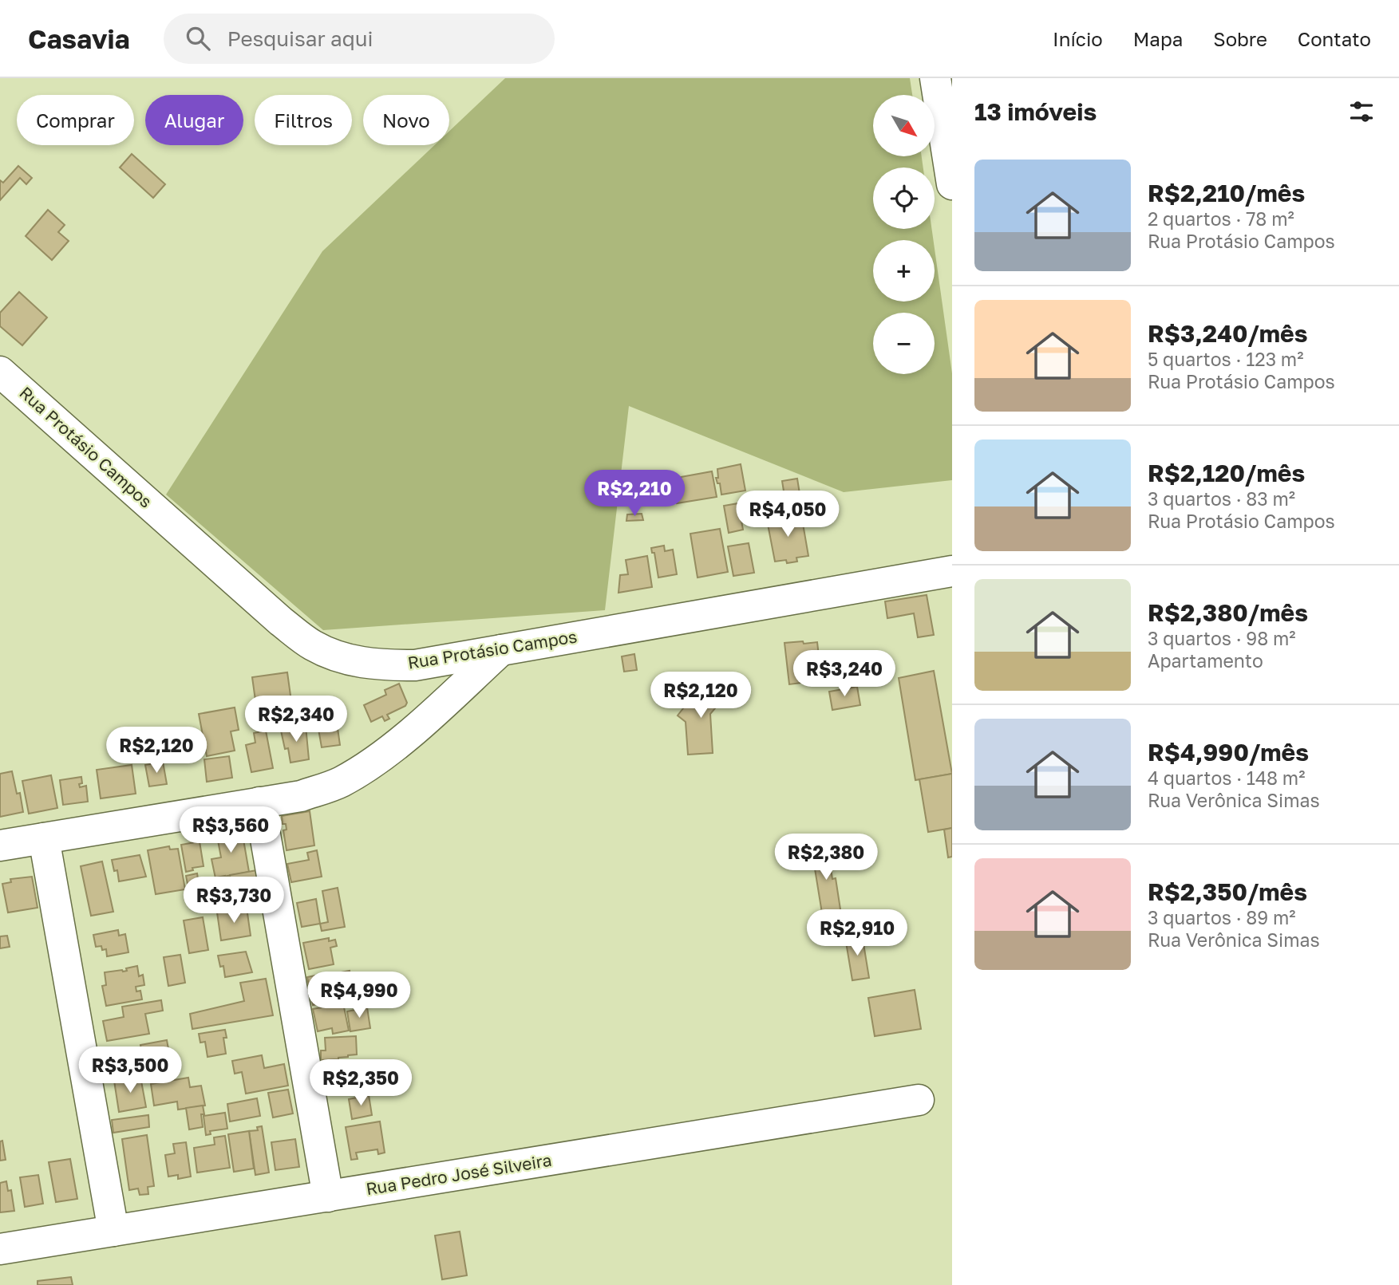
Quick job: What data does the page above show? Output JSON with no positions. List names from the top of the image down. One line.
{"streets":{"street":["Rua Protásio Campos","Rua Pedro José Silveira"]},"north":"bottom right","page":{"header":"Casavia","search":"Pesquisar aqui","nav":["Início","Mapa","Sobre","Contato"],"heading":"13 imóveis","map_buttons":["+","−"],"chip":["Comprar","Alugar","Filtros","Novo"],"list":[{"name":"R$2,210/mês","note":"2 quartos · 78 m² · Rua Protásio Campos"},{"name":"R$3,240/mês","note":"5 quartos · 123 m² · Rua Protásio Campos"},{"name":"R$2,120/mês","note":"3 quartos · 83 m² · Rua Protásio Campos"},{"name":"R$2,380/mês","note":"3 quartos · 98 m² · Apartamento"},{"name":"R$4,990/mês","note":"4 quartos · 148 m² · Rua Verônica Simas"},{"name":"R$2,350/mês","note":"3 quartos · 89 m² · Rua Verônica Simas"}],"price":["R$2,210","R$4,050","R$3,240","R$2,120","R$2,340","R$2,120","R$3,560","R$2,380","R$3,730","R$2,910","R$4,990","R$3,500","R$2,350"]}}
